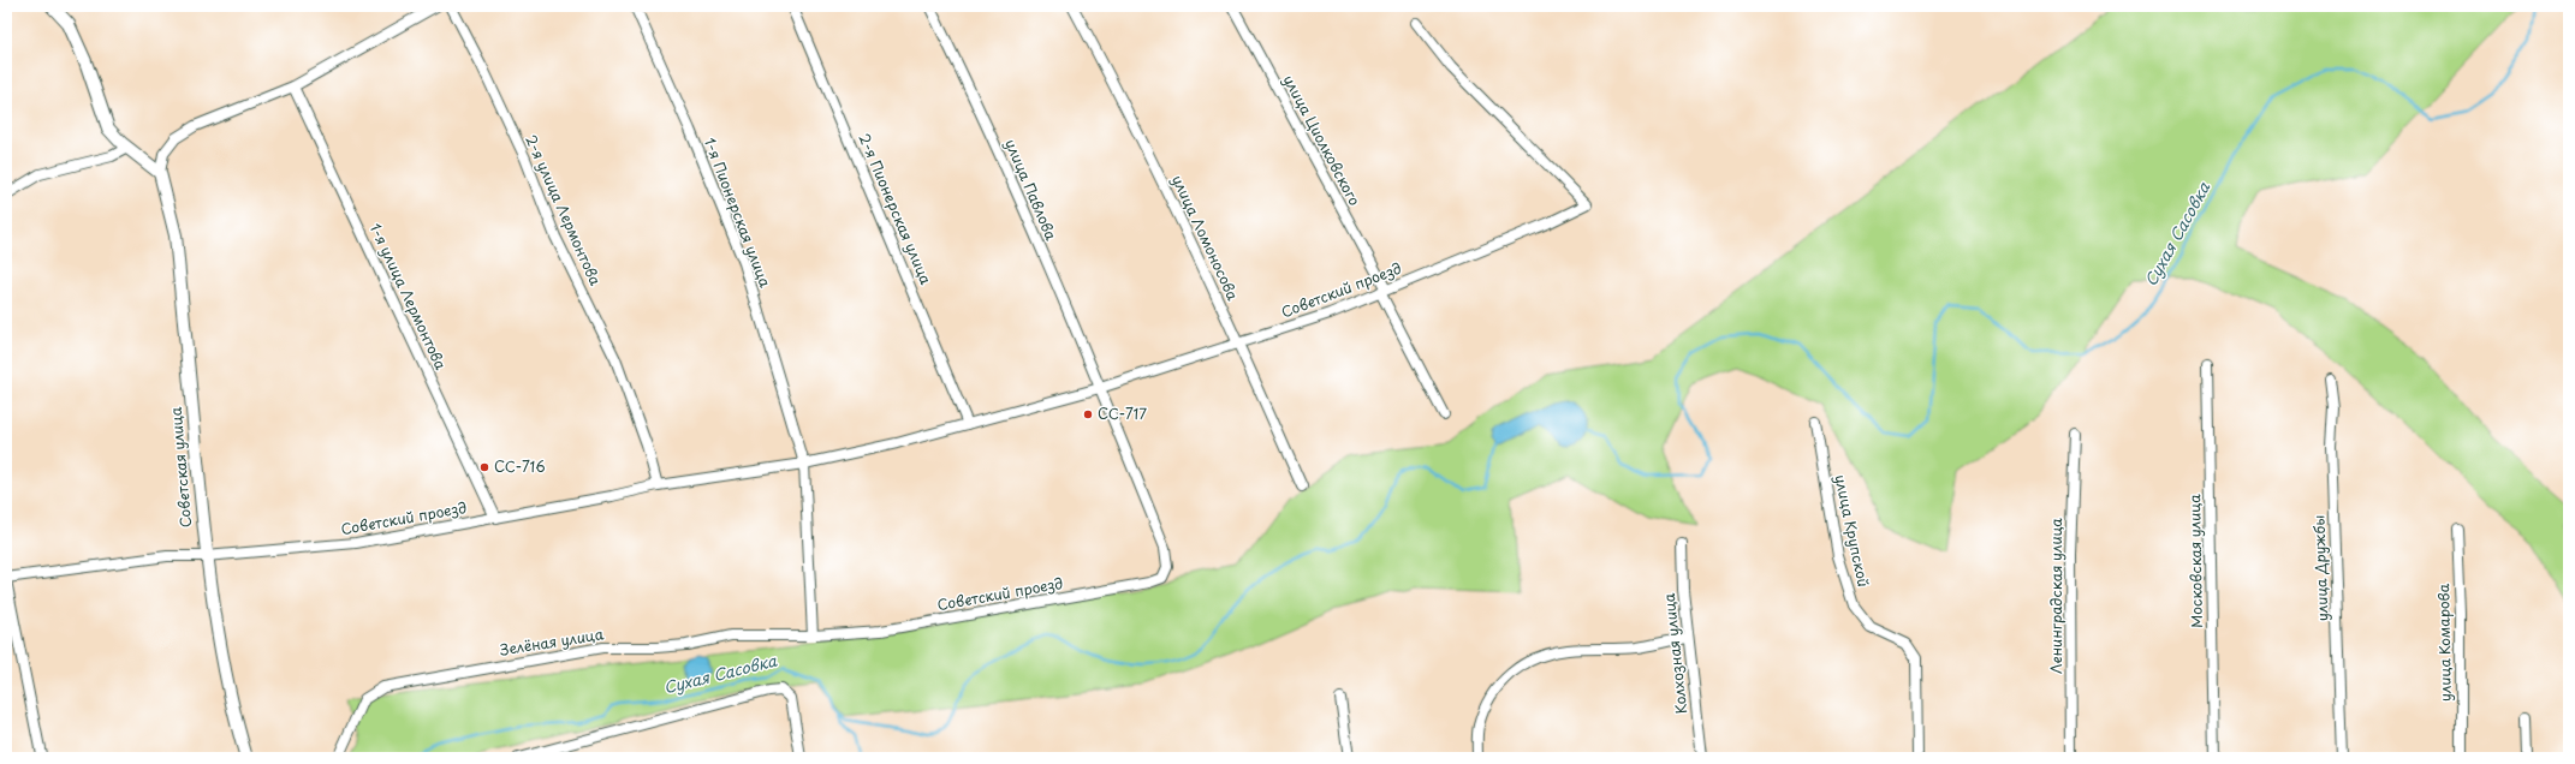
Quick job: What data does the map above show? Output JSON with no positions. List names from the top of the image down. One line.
{"streets":{"street":["улица Циолковского","улица Павлова","2-я Пионерская улица","2-я улица Лермонтова","1-я Пионерская улица","улица Ломоносова","Советский проезд","1-я улица Лермонтова","Советская улица","улица Крупской","Московская улица","улица Дружбы","Ленинградская улица","Зелёная улица","улица Комарова","Колхозная улица"]},"crossings":[["улица Циолковского","Советский проезд"],["улица Павлова","Советский проезд"],["2-я Пионерская улица","Советский проезд"],["2-я улица Лермонтова","Советский проезд"],["1-я Пионерская улица","Советский проезд"],["улица Ломоносова","Советский проезд"],["Советский проезд","1-я улица Лермонтова"],["Советский проезд","Советская улица"],["Советский проезд","Зелёная улица"],["1-я улица Лермонтова","Советская улица"]],"water":["Сухая Сасовка"],"places":["СС-717","СС-716"]}
